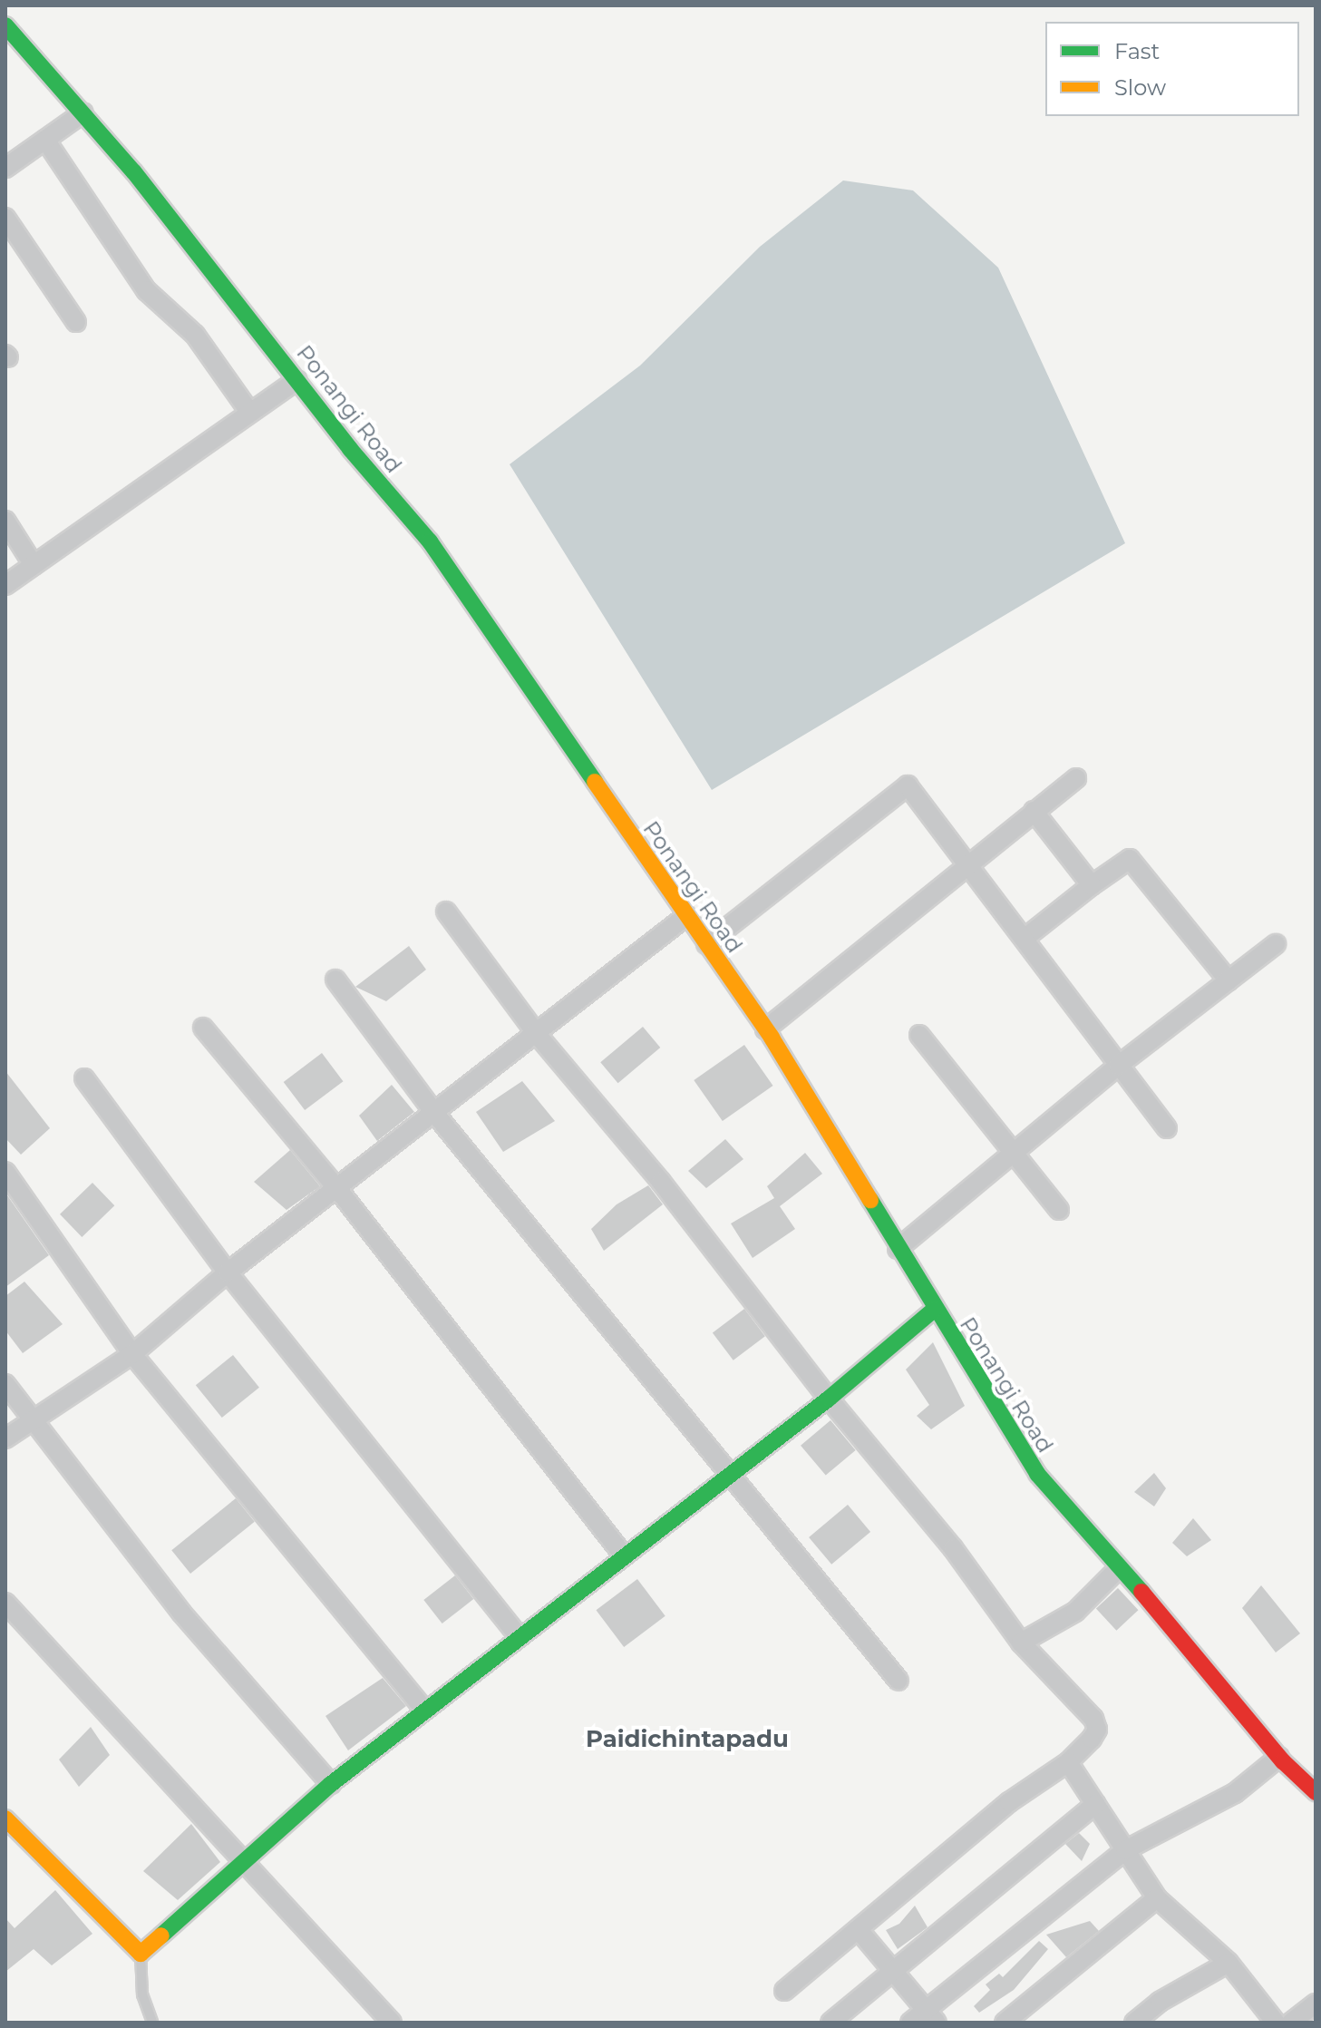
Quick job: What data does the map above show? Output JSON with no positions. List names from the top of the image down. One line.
{"streets":{"street":["Ponangi Road"]},"districts":["Paidichintapadu"],"legend":["Fast","Slow"]}
